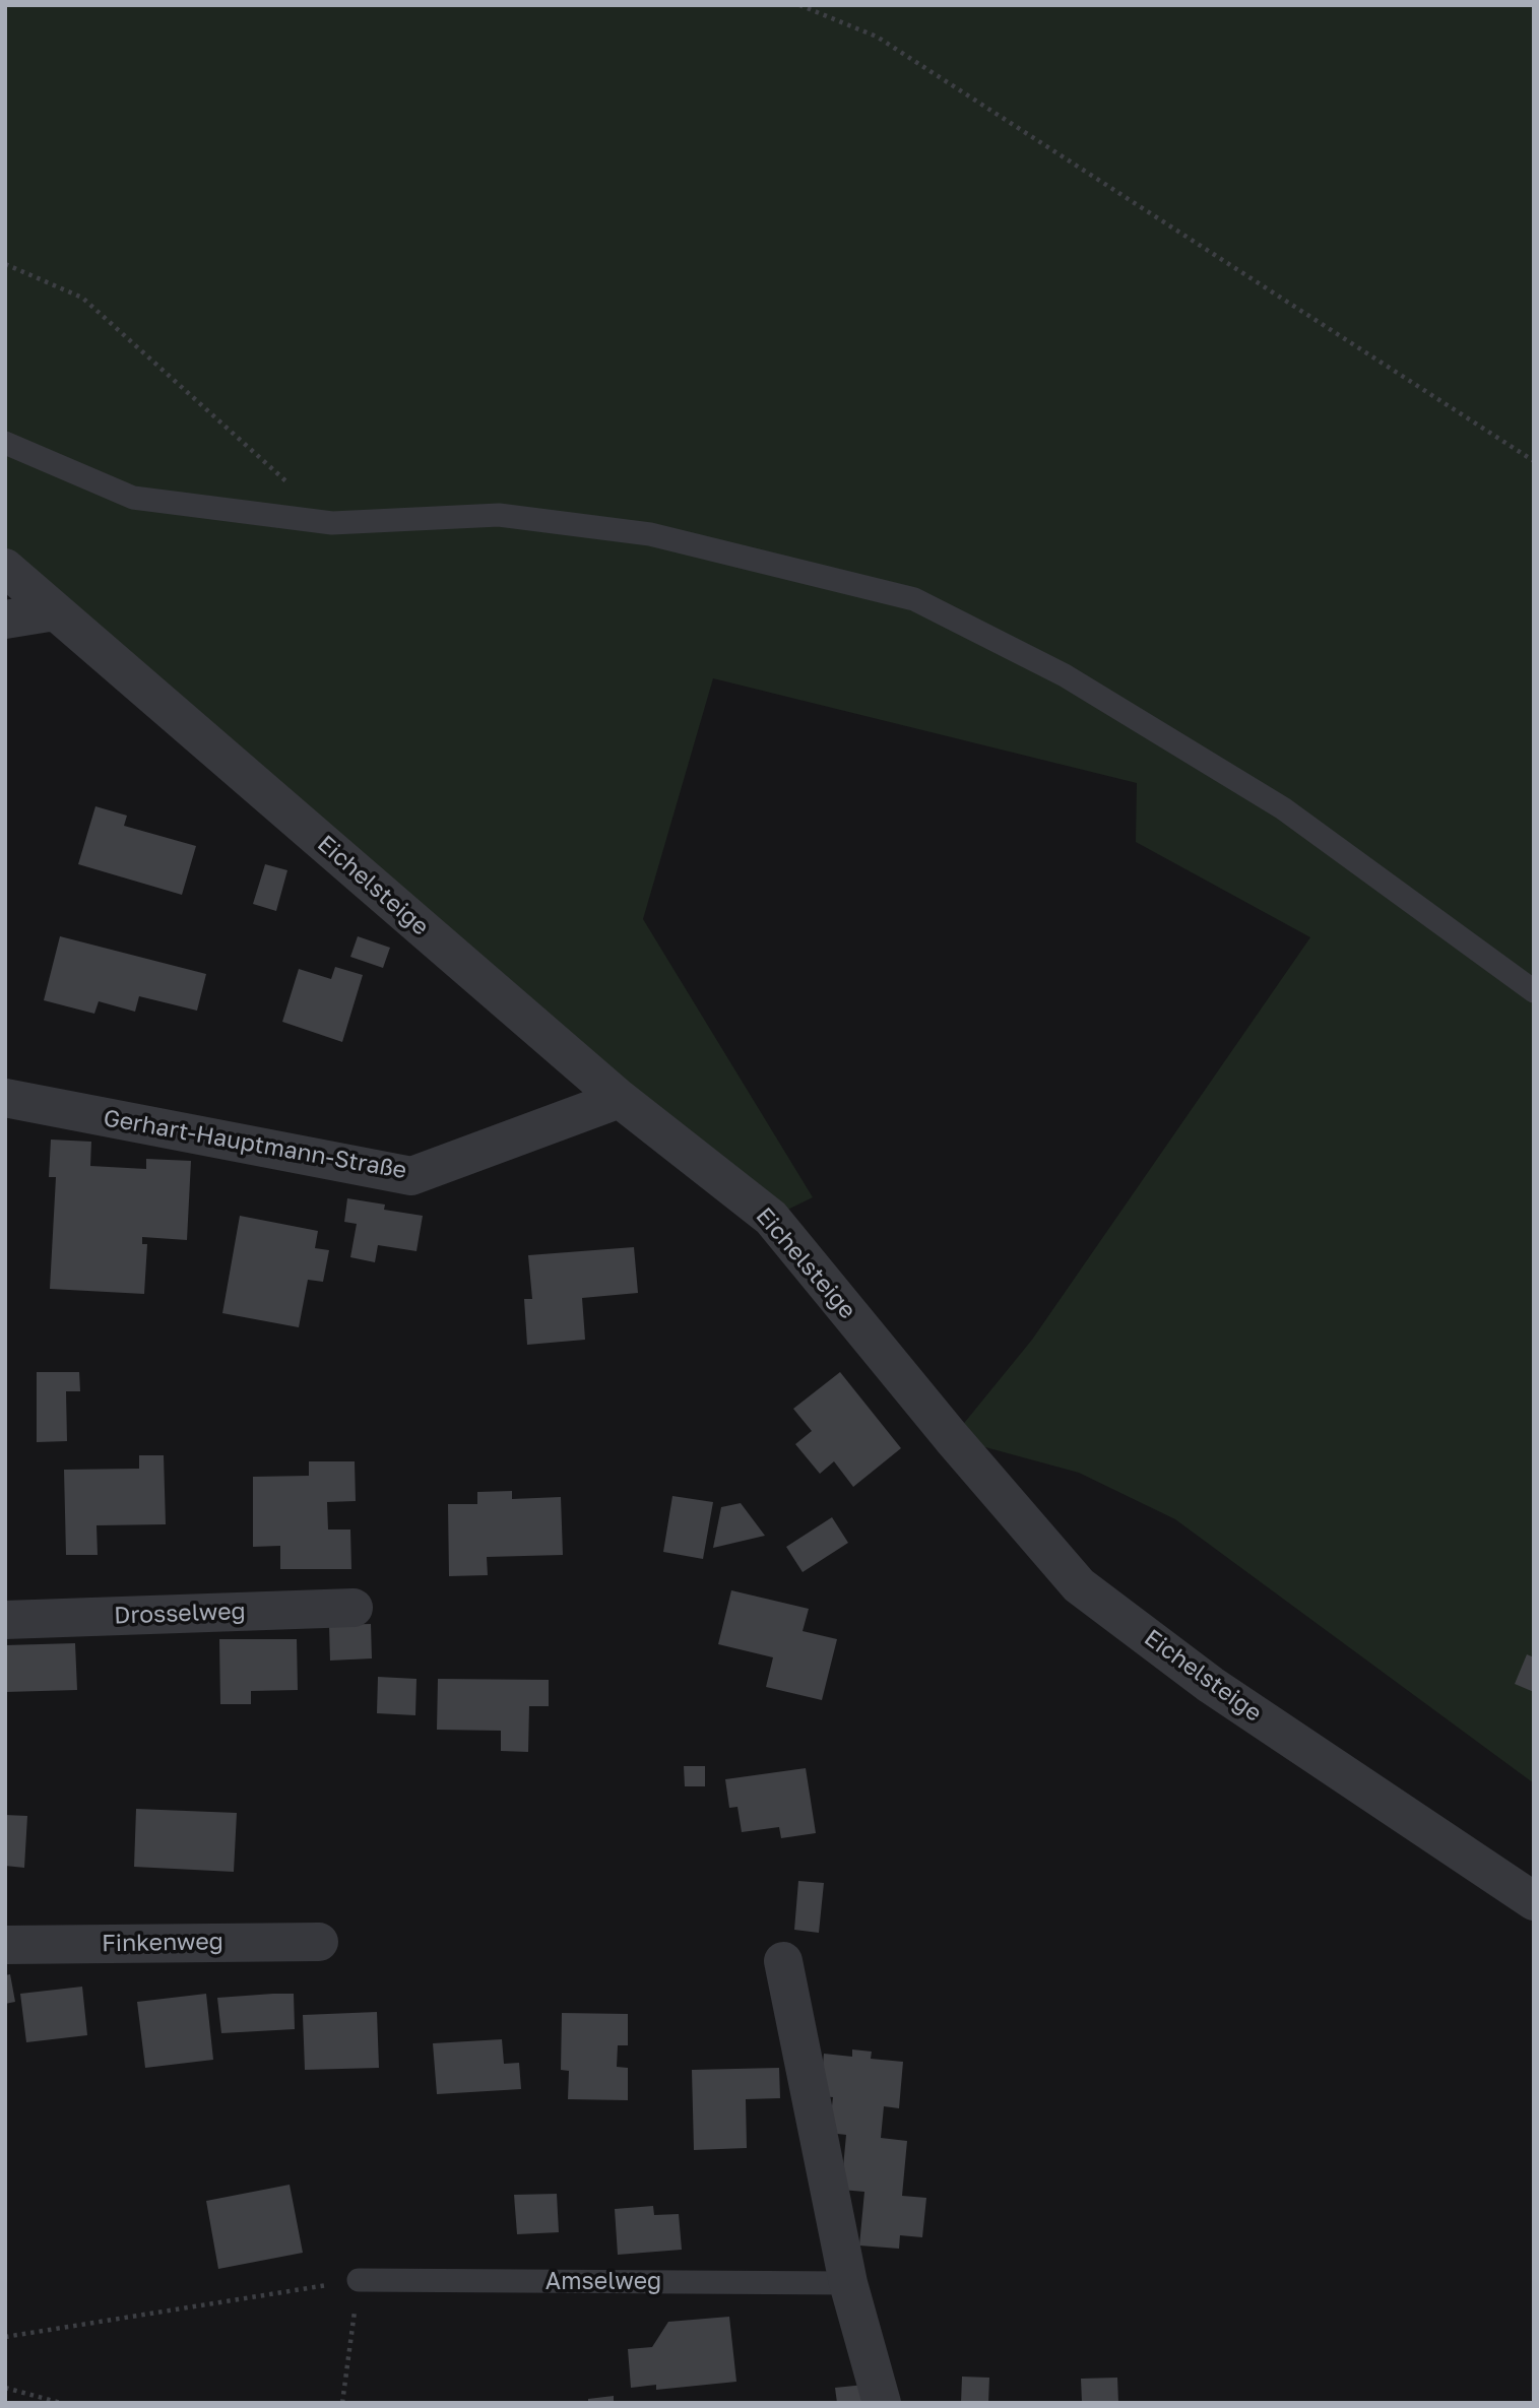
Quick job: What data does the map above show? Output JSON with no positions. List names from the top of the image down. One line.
{"streets":{"street":["Eichelsteige","Gerhart-Hauptmann-Straße","Drosselweg","Finkenweg"],"lane":["Amselweg"]},"crossings":[["Eichelsteige","Gerhart-Hauptmann-Straße"]]}
